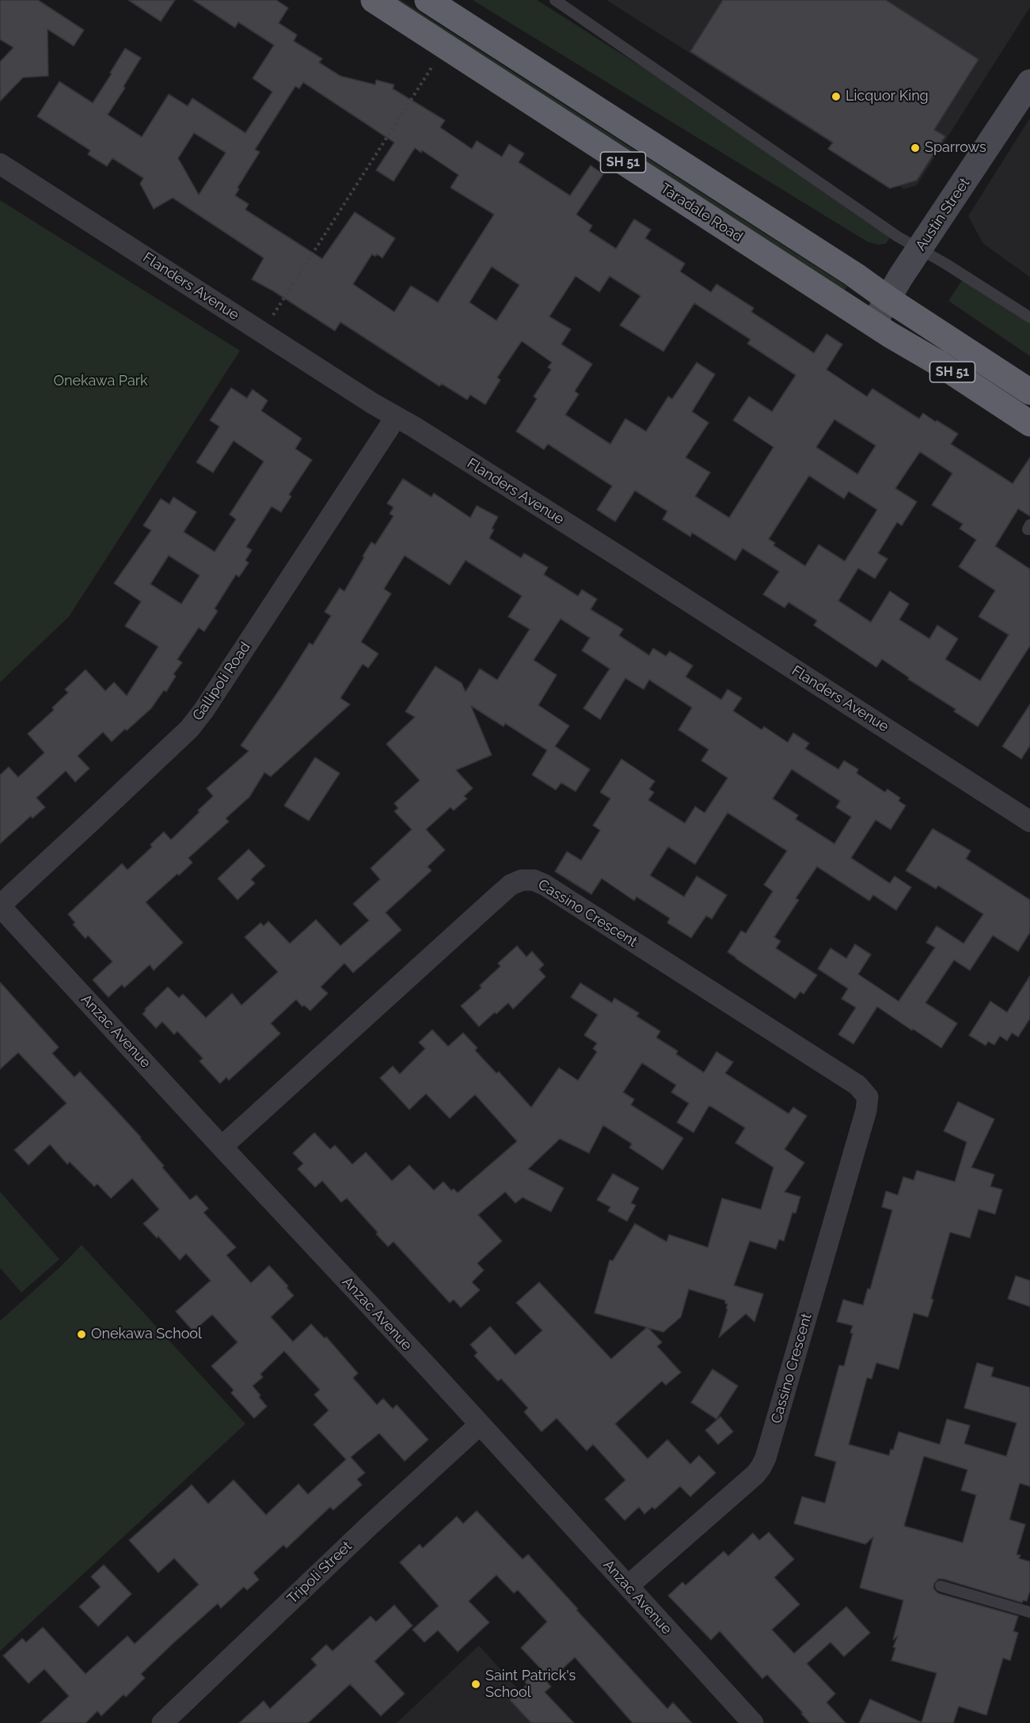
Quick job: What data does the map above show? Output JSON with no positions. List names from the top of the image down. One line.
{"streets":{"highway":["SH 51","Taradale Road"],"main road":["Austin Street"],"street":["Flanders Avenue","Gallipoli Road","Cassino Crescent","Anzac Avenue","Tripoli Street"]},"crossings":[["SH 51","Austin Street"],["Taradale Road","Austin Street"],["Flanders Avenue","Gallipoli Road"],["Gallipoli Road","Anzac Avenue"],["Cassino Crescent","Anzac Avenue"],["Anzac Avenue","Tripoli Street"]],"parks":["Onekawa Park"],"places":["Licquor King","Sparrows","Onekawa School","Saint Patrick's School"]}
